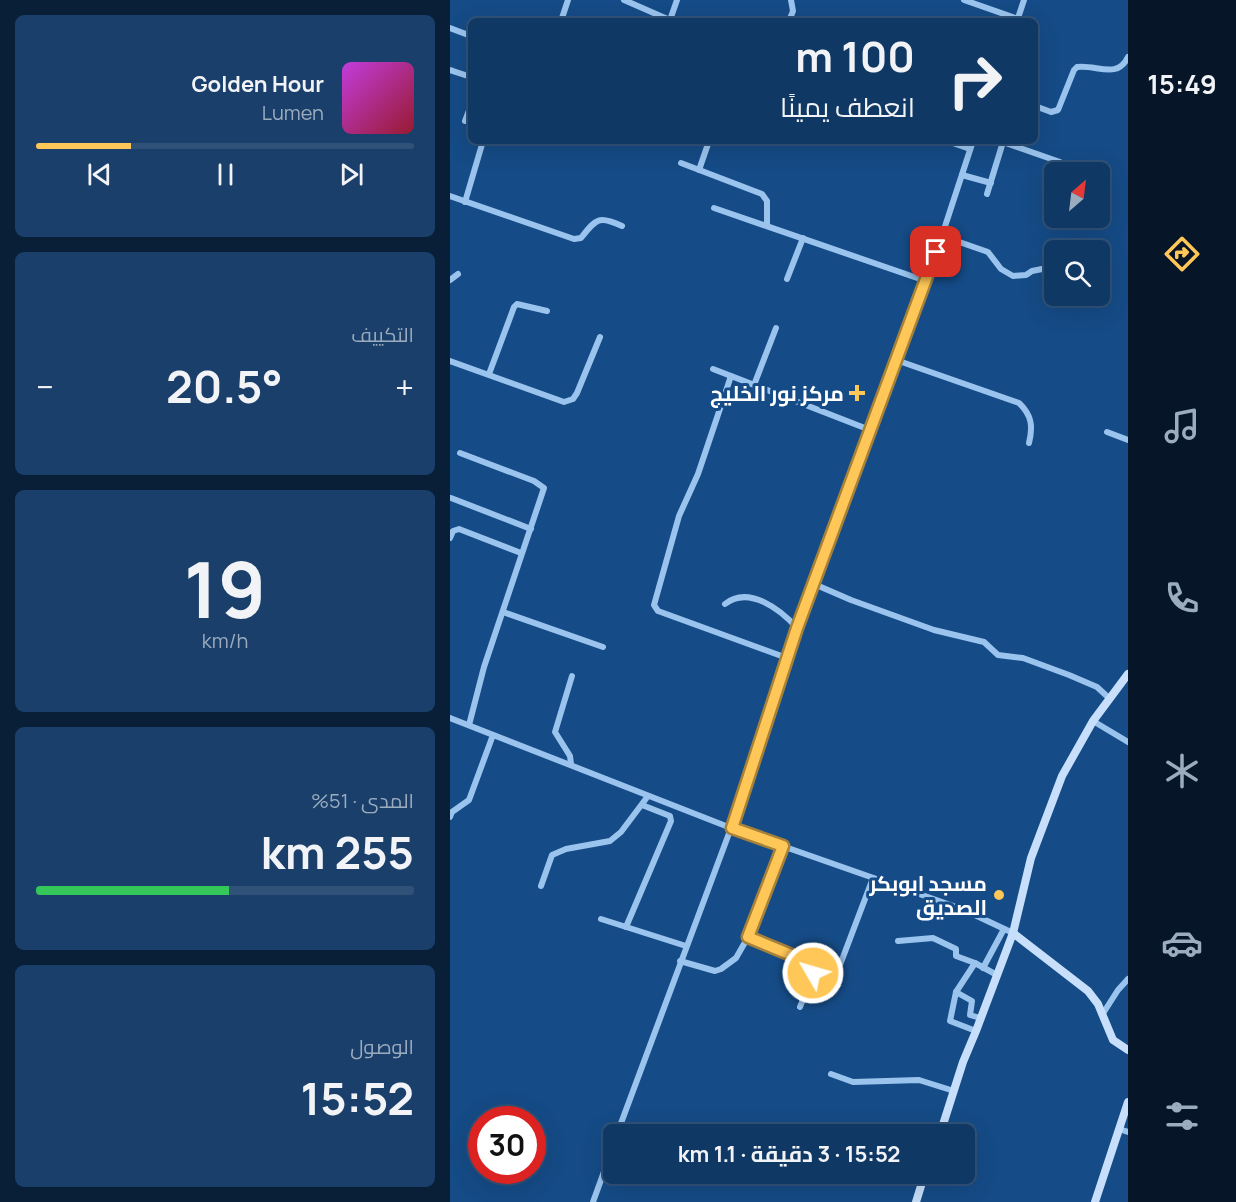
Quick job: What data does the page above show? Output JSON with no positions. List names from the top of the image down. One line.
{"places":{"health":["مركز نور الخليج"],"other":["مسجد ابوبكر الصديق"]},"north":"top right","page":{"tabs":"15:49","turn":["100 m","انعطف يمينًا"],"song":["Golden Hour","Lumen"],"tile":["التكييف",["19","km/h"],["المدى · 51%","255 km"],["الوصول","15:52"]],"heat":["−","20.5°","+"],"limit":"30","trip":"15:52 · 3 دقيقة · 1.1 km"}}
